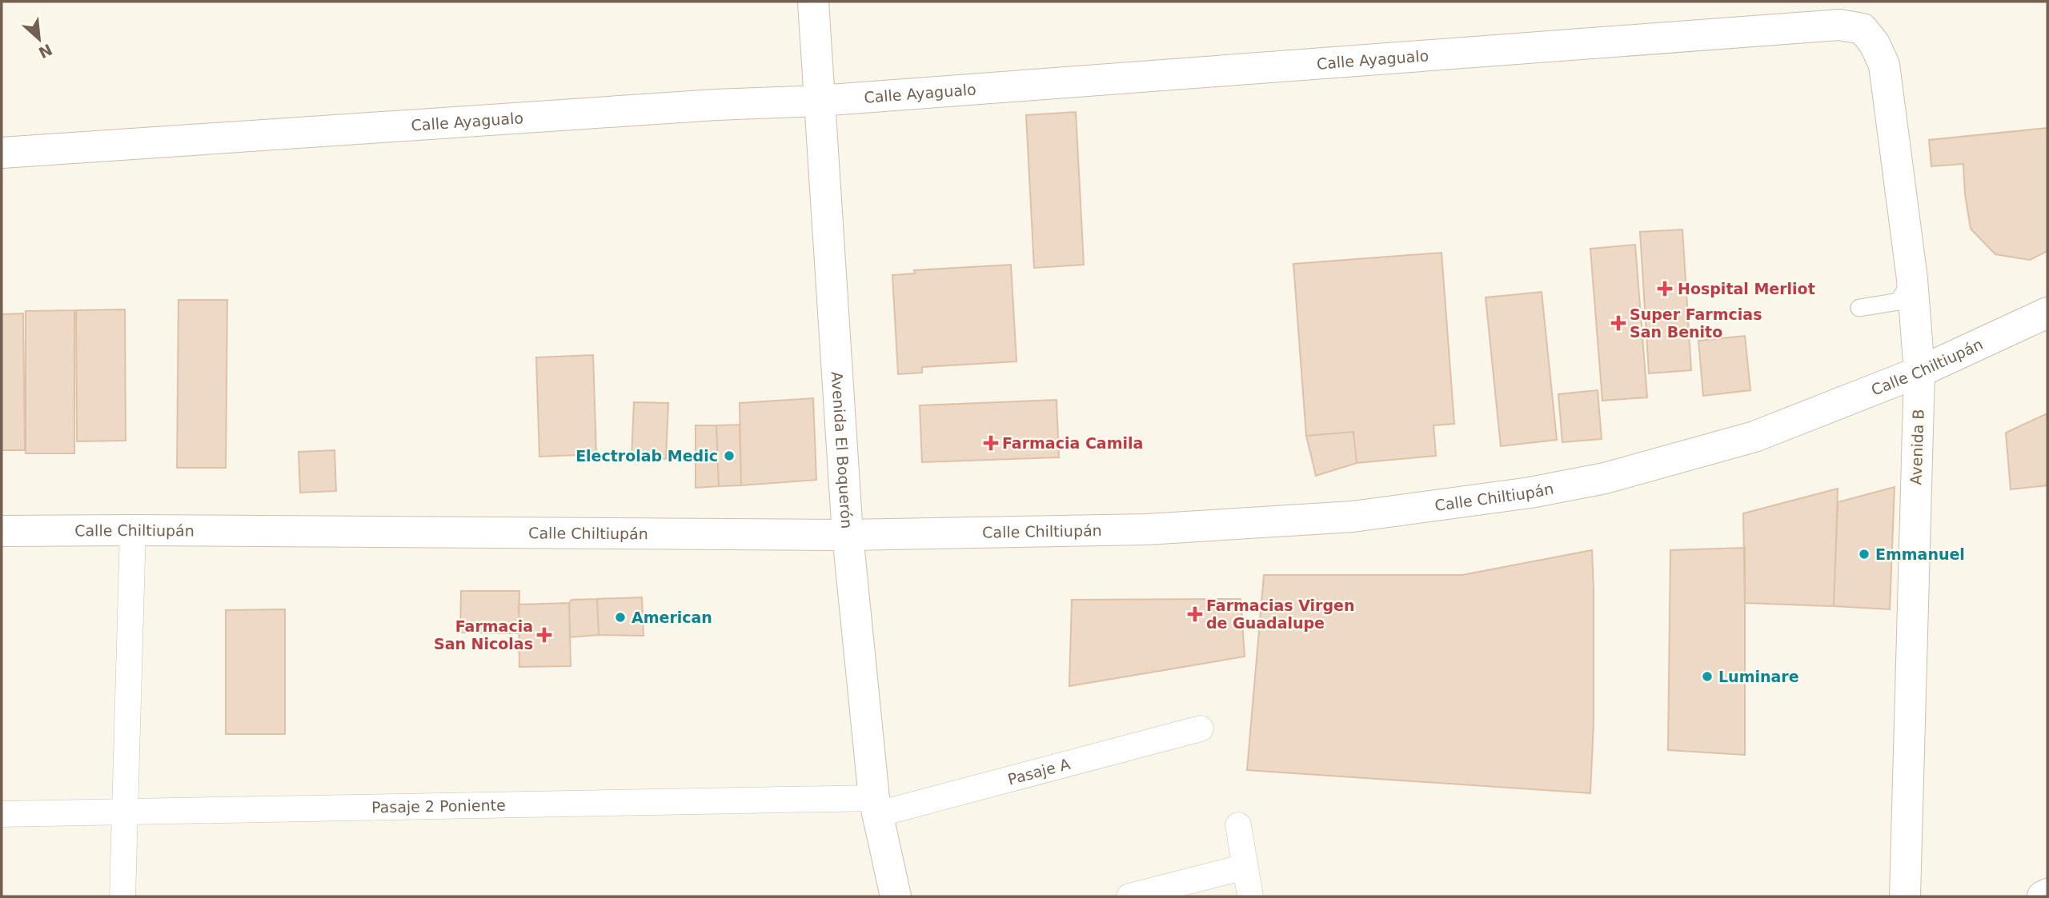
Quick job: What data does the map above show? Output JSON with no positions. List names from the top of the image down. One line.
{"streets":{"street":["Calle Ayagualo","Calle Chiltiupán","Avenida B","Avenida El Boquerón","Pasaje A","Pasaje 2 Poniente"]},"crossings":[["Calle Ayagualo","Avenida B"],["Calle Ayagualo","Avenida El Boquerón"],["Calle Chiltiupán","Avenida B"],["Calle Chiltiupán","Avenida El Boquerón"],["Avenida El Boquerón","Pasaje A"],["Avenida El Boquerón","Pasaje 2 Poniente"],["Pasaje A","Pasaje 2 Poniente"]],"places":{"health":["Hospital Merliot","Super Farmcias San Benito","Farmacia Camila","Farmacias Virgen de Guadalupe","Farmacia San Nicolas"],"other":["Electrolab Medic","Emmanuel","American","Luminare"]},"north":"bottom right"}
